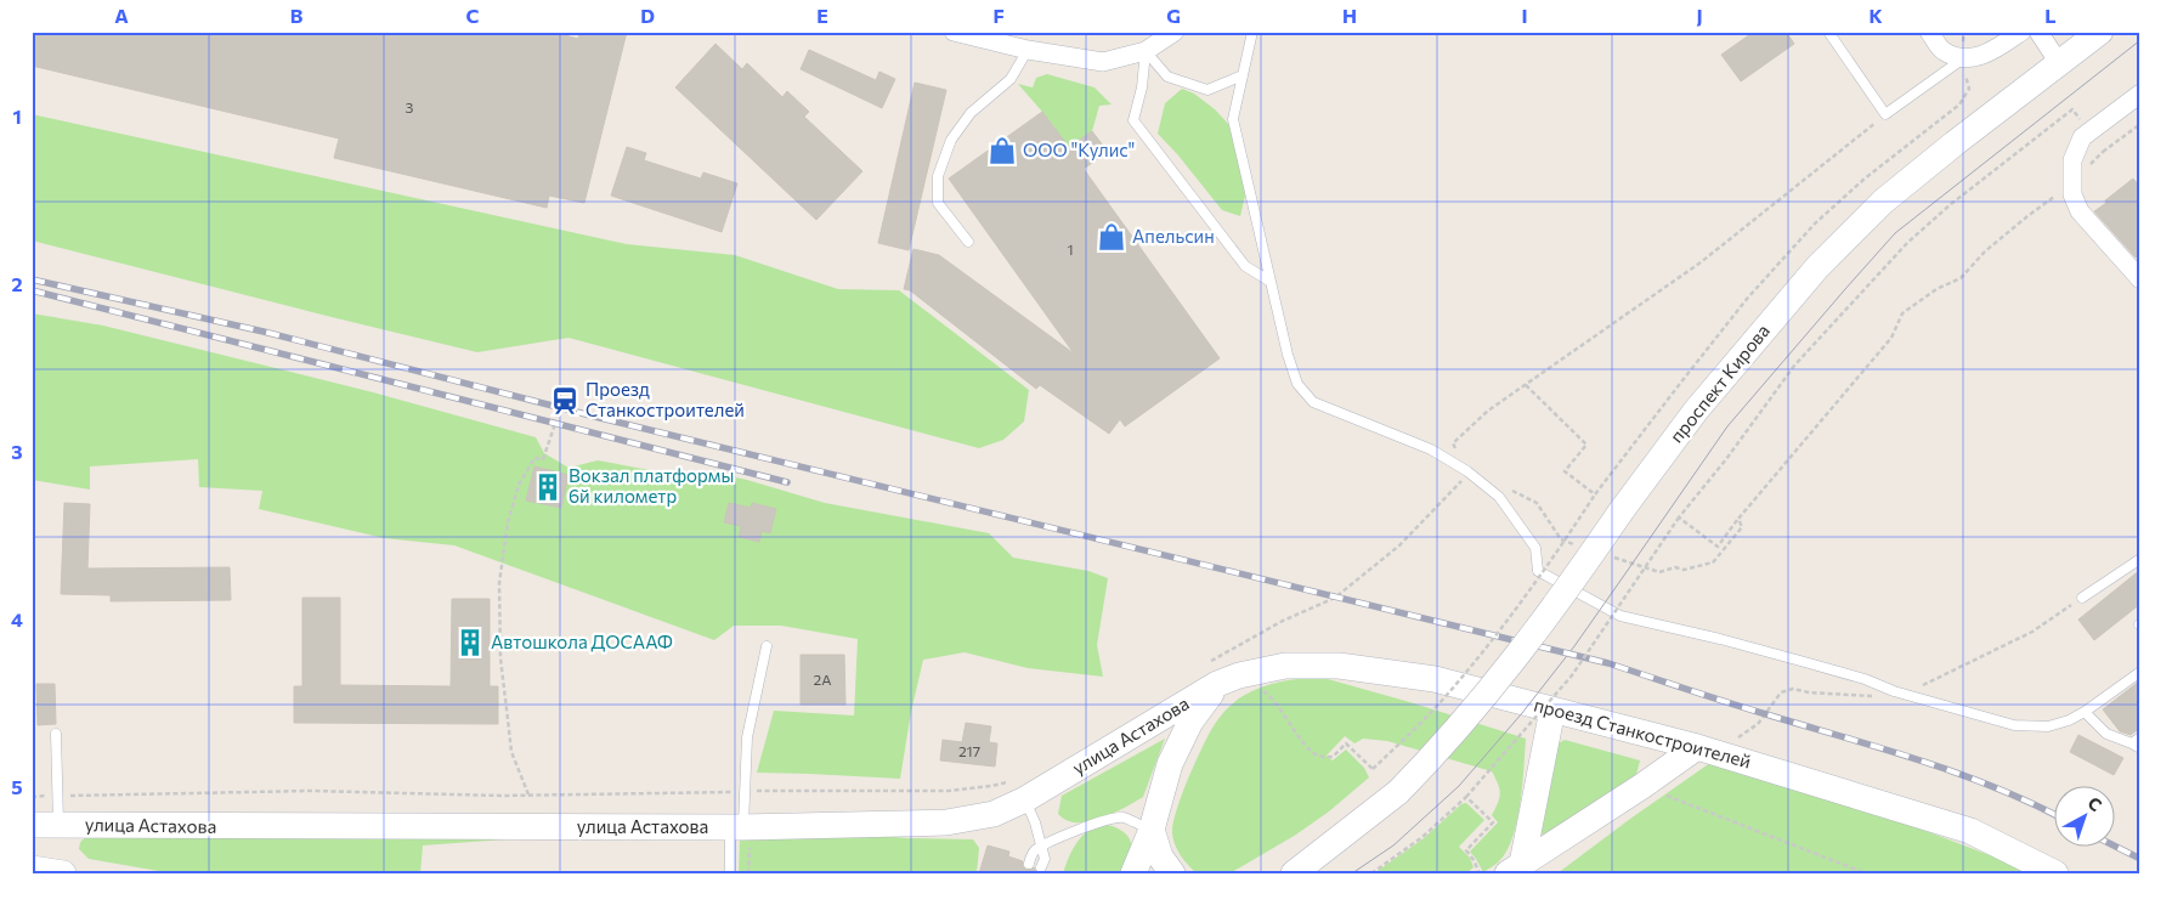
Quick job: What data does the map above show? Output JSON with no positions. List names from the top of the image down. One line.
{"streets":{"main road":["проспект Кирова","проезд Станкостроителей","улица Астахова"]},"crossings":[["проезд Станкостроителей","улица Астахова"]],"places":{"shop":["ООО \"Кулис\"","Апельсин"],"station":["Проезд Станкостроителей"],"building":["Вокзал платформы 6й километр","Автошкола ДОСААФ"]},"house_numbers":["3","1","2А","217"],"north":"top right","grid":{"columns":["A","B","C","D","E","F","G","H","I","J","K","L"],"rows":["1","2","3","4","5"]}}
